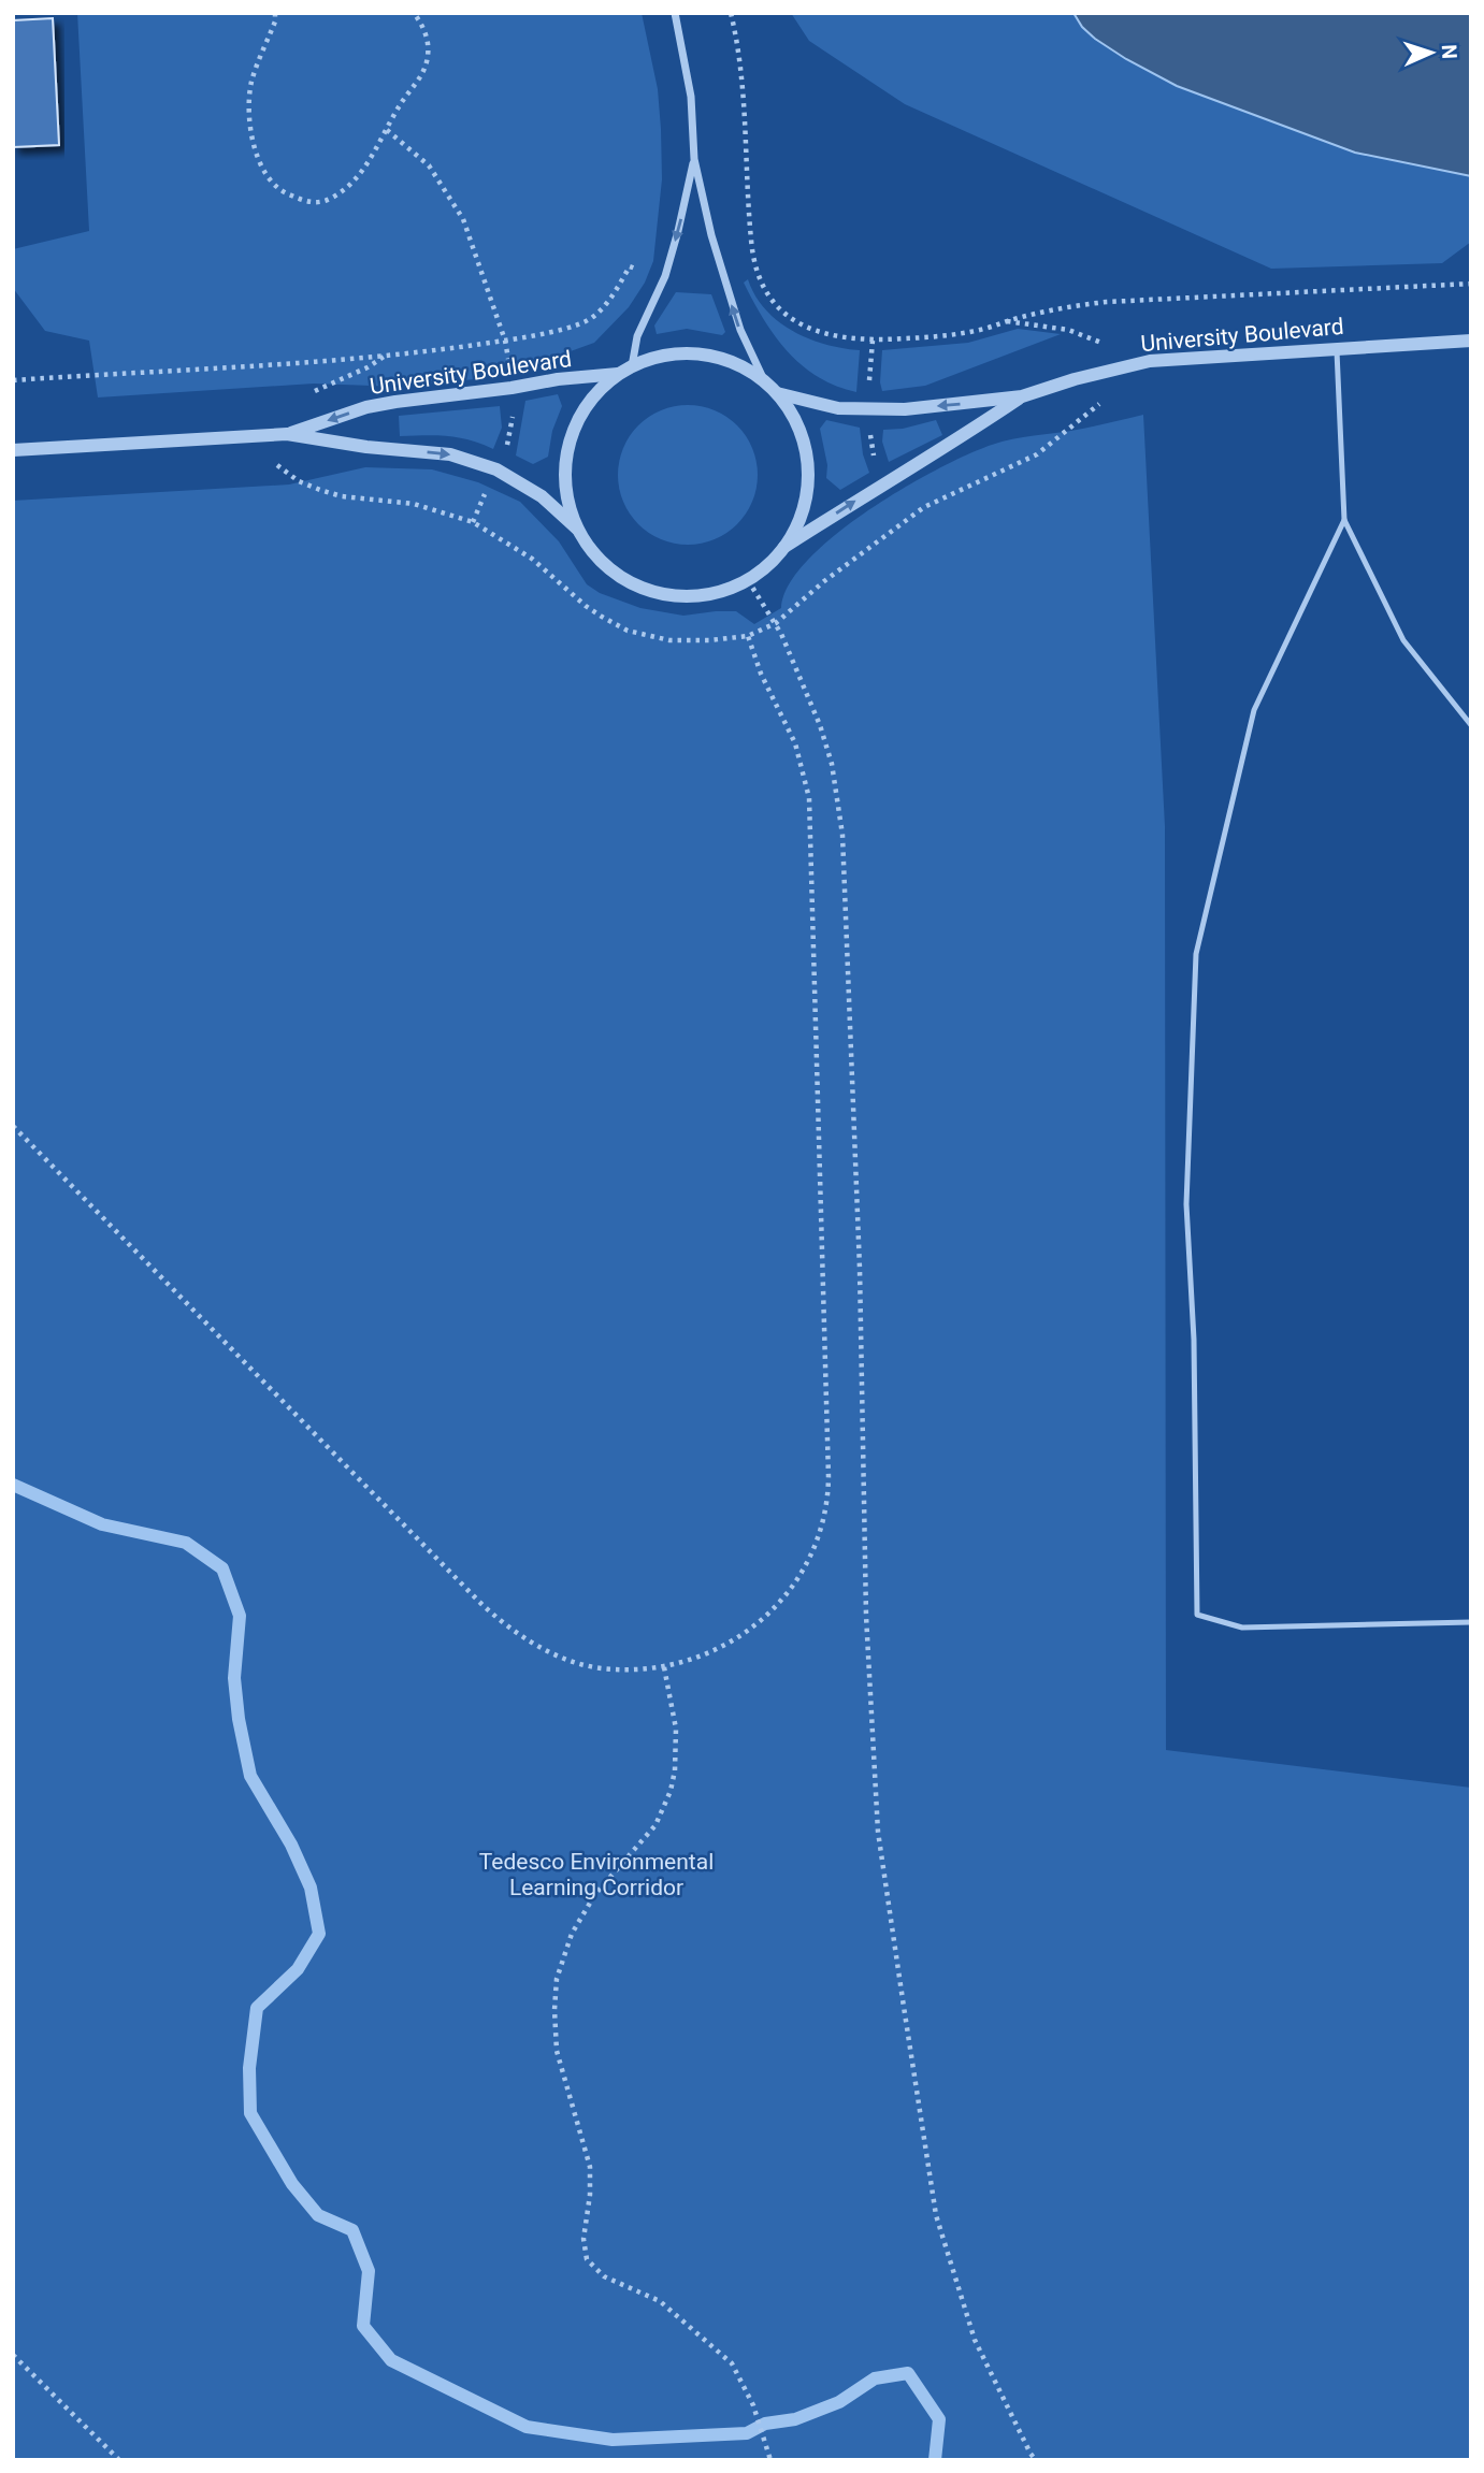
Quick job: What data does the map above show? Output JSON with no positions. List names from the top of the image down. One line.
{"streets":{"street":["University Boulevard"]},"parks":["Tedesco Environmental Learning Corridor"],"north":"right"}
